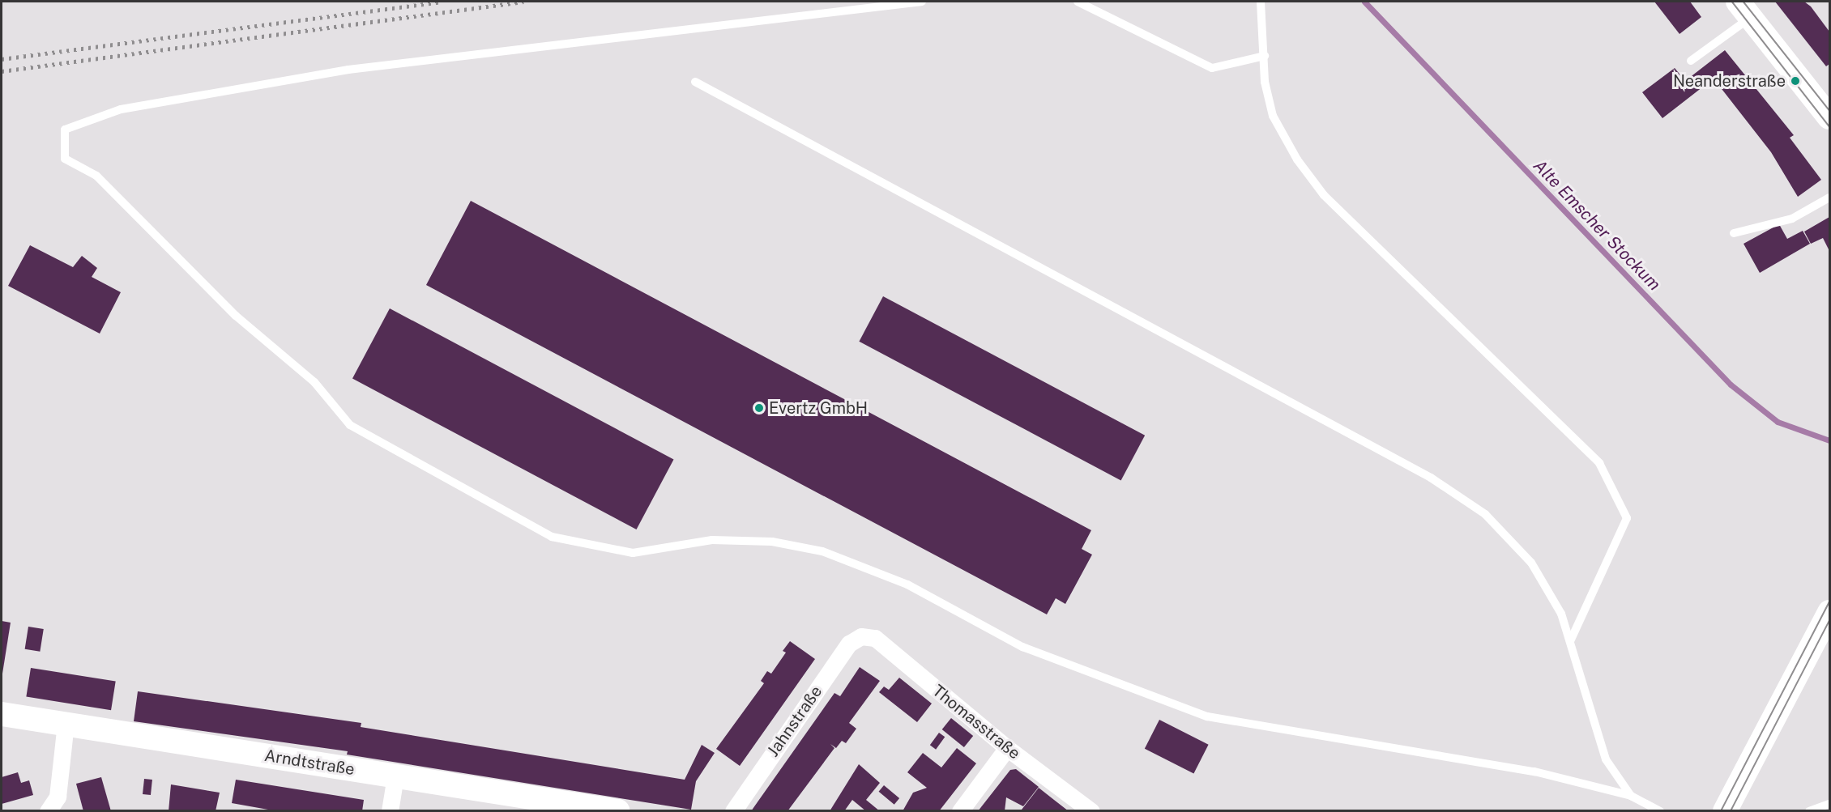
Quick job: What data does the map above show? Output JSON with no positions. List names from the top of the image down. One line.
{"streets":{"street":["Jahnstraße","Thomasstraße","Arndtstraße"]},"crossings":[["Jahnstraße","Thomasstraße"]],"water":["Alte Emscher Stockum"],"places":["Neanderstraße","Evertz GmbH"]}
